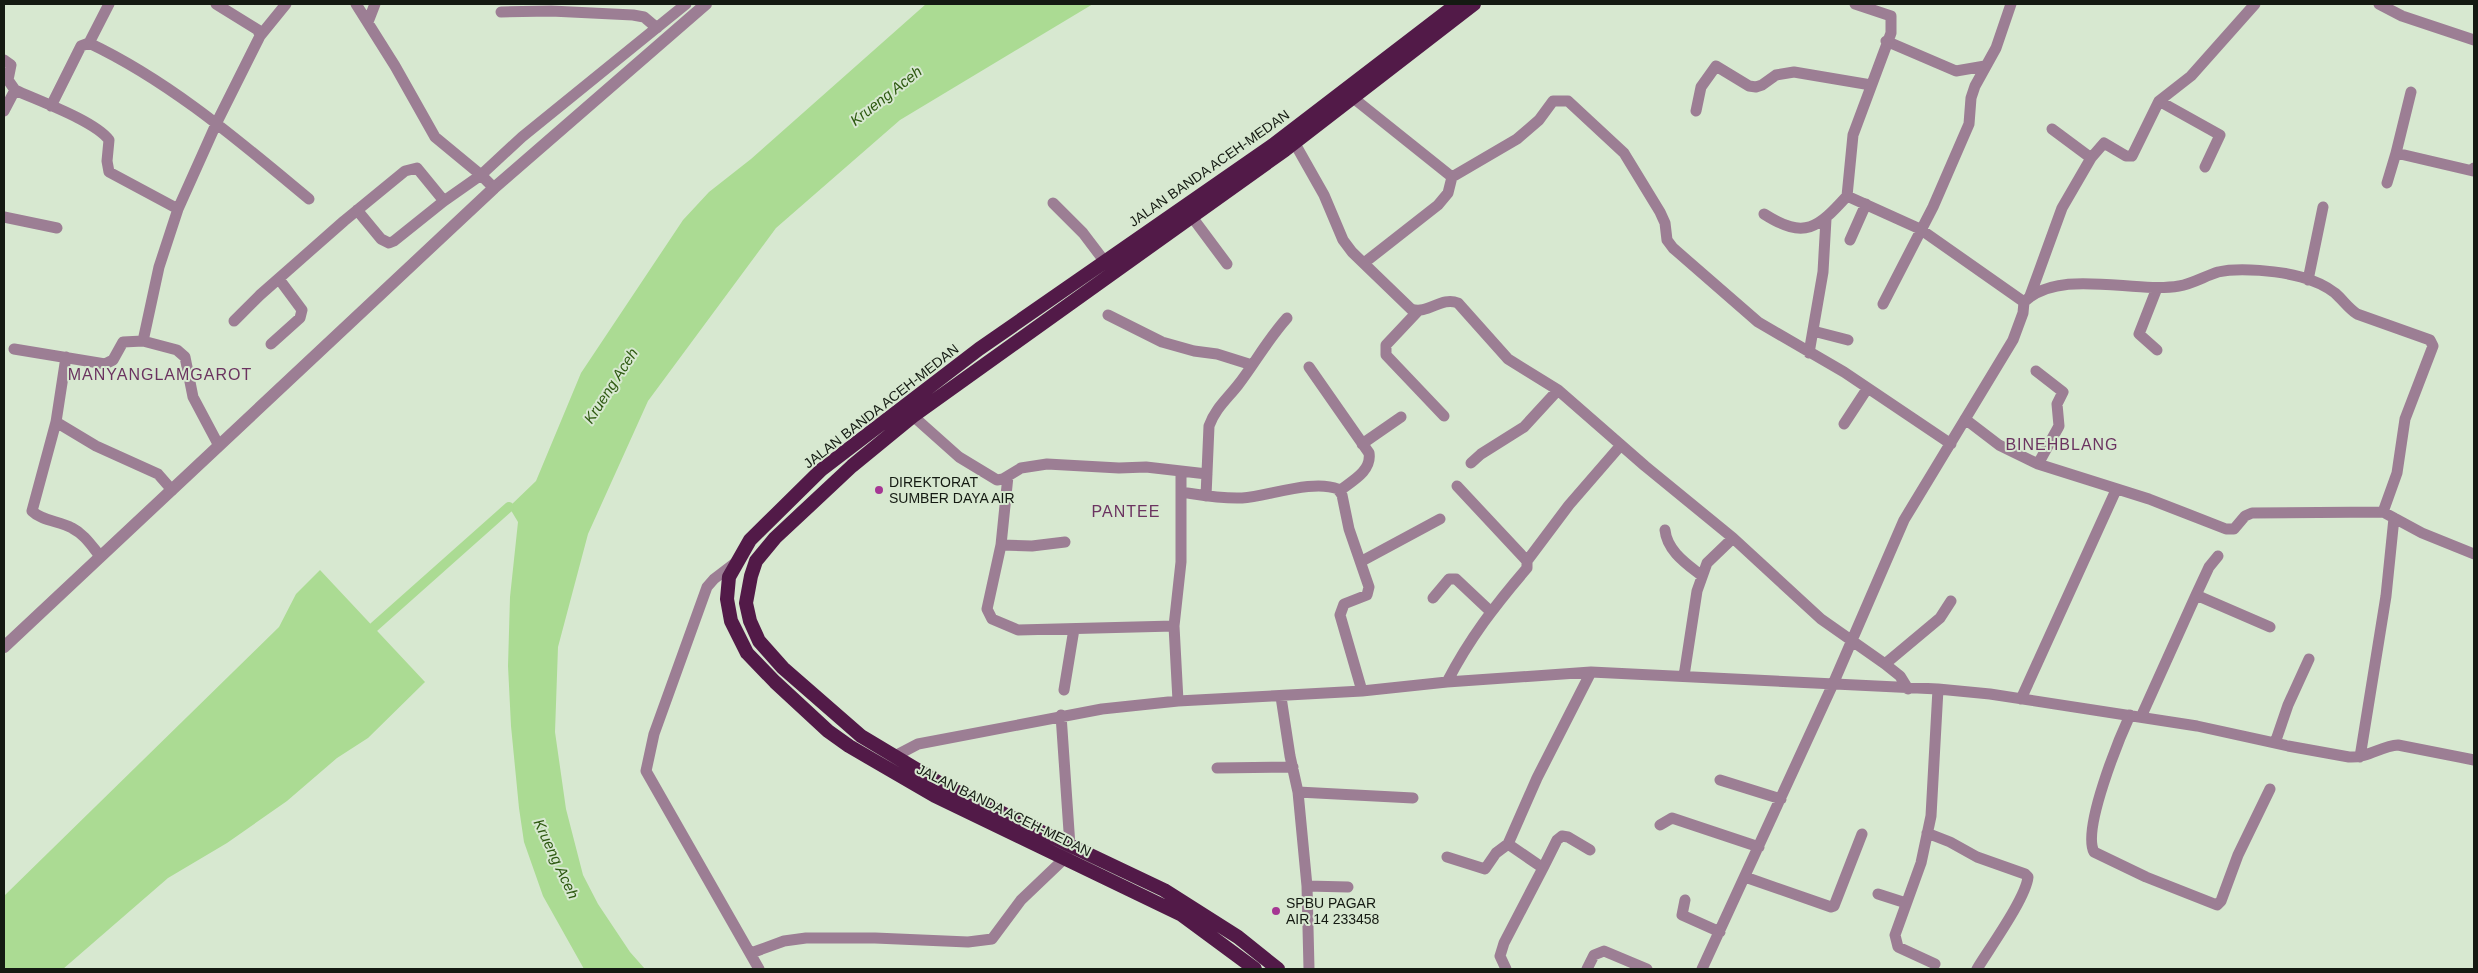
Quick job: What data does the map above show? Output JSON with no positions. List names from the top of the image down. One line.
{"streets":{"highway":["JALAN BANDA ACEH-MEDAN"]},"districts":["MANYANGLAMGAROT","BINEHBLANG","PANTEE"],"water":["Krueng Aceh"],"places":["DIREKTORAT SUMBER DAYA AIR","SPBU PAGAR AIR 14 233458"]}
